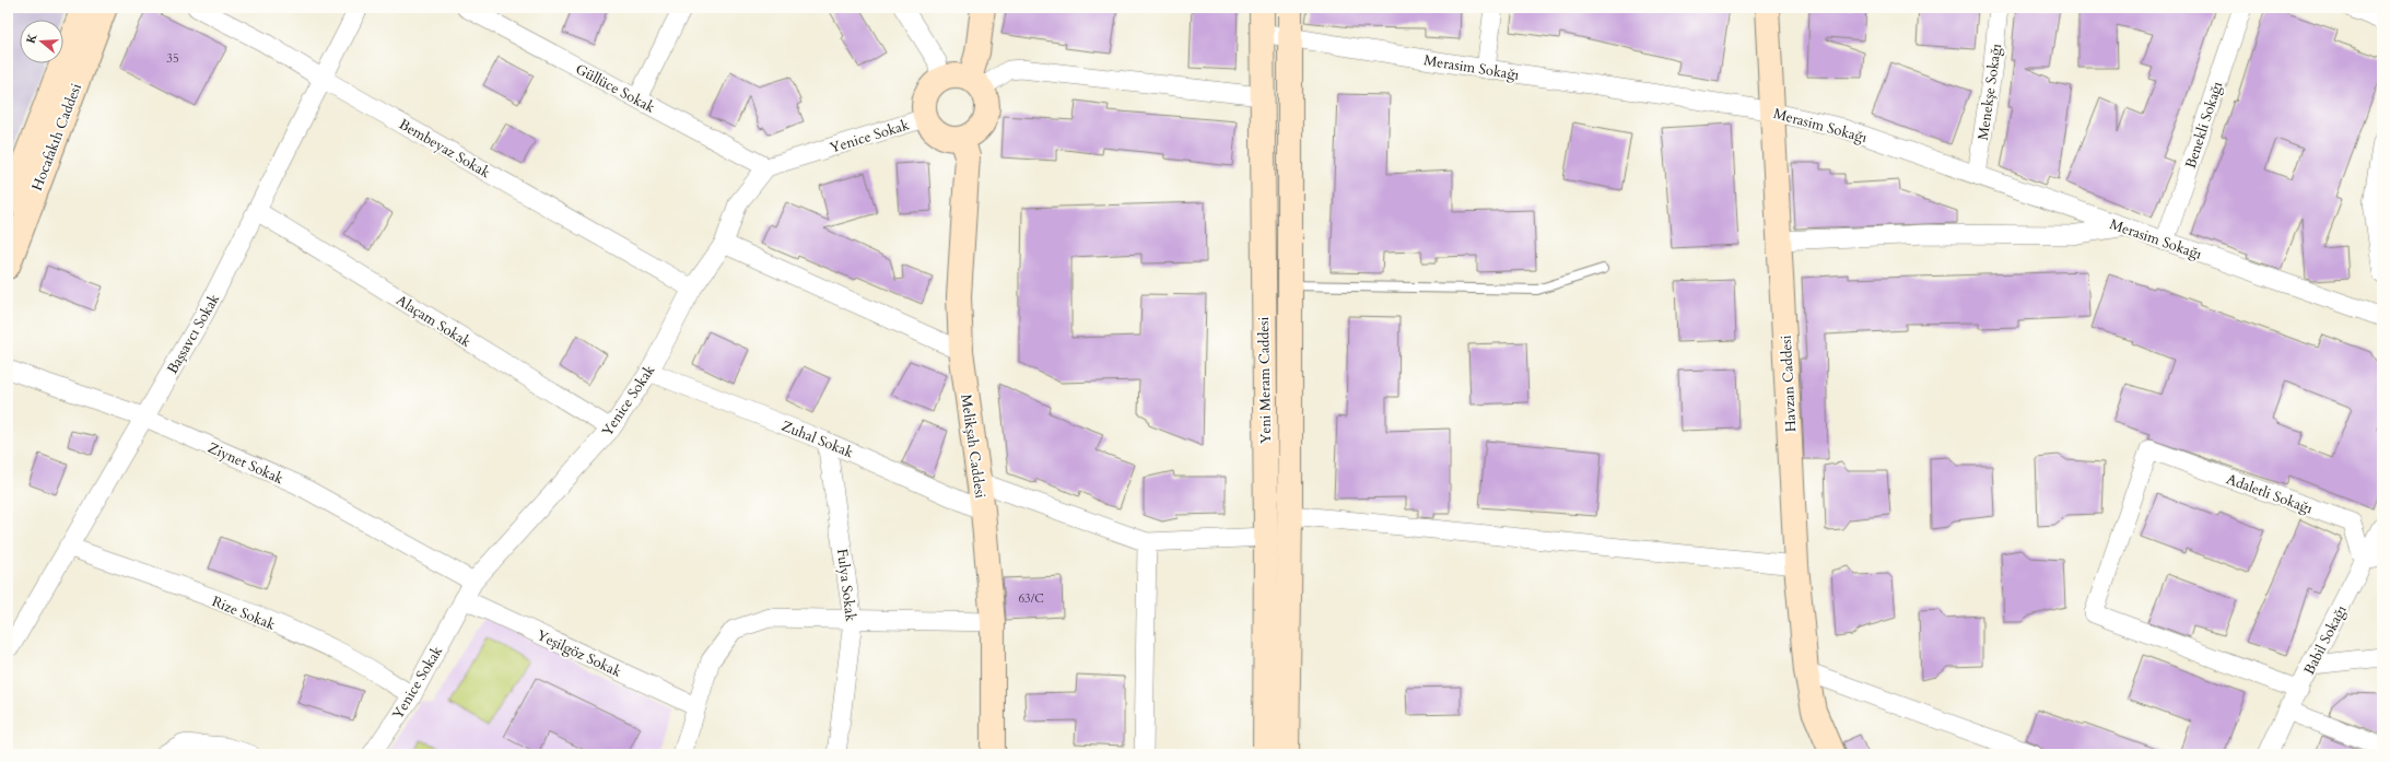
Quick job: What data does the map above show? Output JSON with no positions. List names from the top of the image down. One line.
{"streets":{"street":["Merasim Sokağı","Güllüce Sokak","Menekşe Sokağı","Benekli Sokağı","Yenice Sokak","Hocafakıh Caddesi","Bembeyaz Sokak","Alaçam Sokak","Başsavcı Sokak","Yeni Meram Caddesi","Havzan Caddesi","Zuhal Sokak","Melikşah Caddesi","Ziynet Sokak","Adaletli Sokağı","Fulya Sokak","Rize Sokak","Babil Sokağı","Yeşilgöz Sokak"]},"crossings":[["Merasim Sokağı","Menekşe Sokağı"],["Merasim Sokağı","Benekli Sokağı"],["Merasim Sokağı","Yeni Meram Caddesi"],["Merasim Sokağı","Havzan Caddesi"],["Güllüce Sokak","Yenice Sokak"],["Yenice Sokak","Bembeyaz Sokak"],["Yenice Sokak","Alaçam Sokak"],["Yenice Sokak","Zuhal Sokak"],["Yenice Sokak","Melikşah Caddesi"],["Yenice Sokak","Ziynet Sokak"],["Yenice Sokak","Rize Sokak"],["Yenice Sokak","Yeşilgöz Sokak"],["Bembeyaz Sokak","Başsavcı Sokak"],["Alaçam Sokak","Başsavcı Sokak"],["Başsavcı Sokak","Ziynet Sokak"],["Başsavcı Sokak","Rize Sokak"],["Zuhal Sokak","Melikşah Caddesi"],["Zuhal Sokak","Fulya Sokak"],["Adaletli Sokağı","Babil Sokağı"]],"house_numbers":["35","63/C"],"north":"left"}
